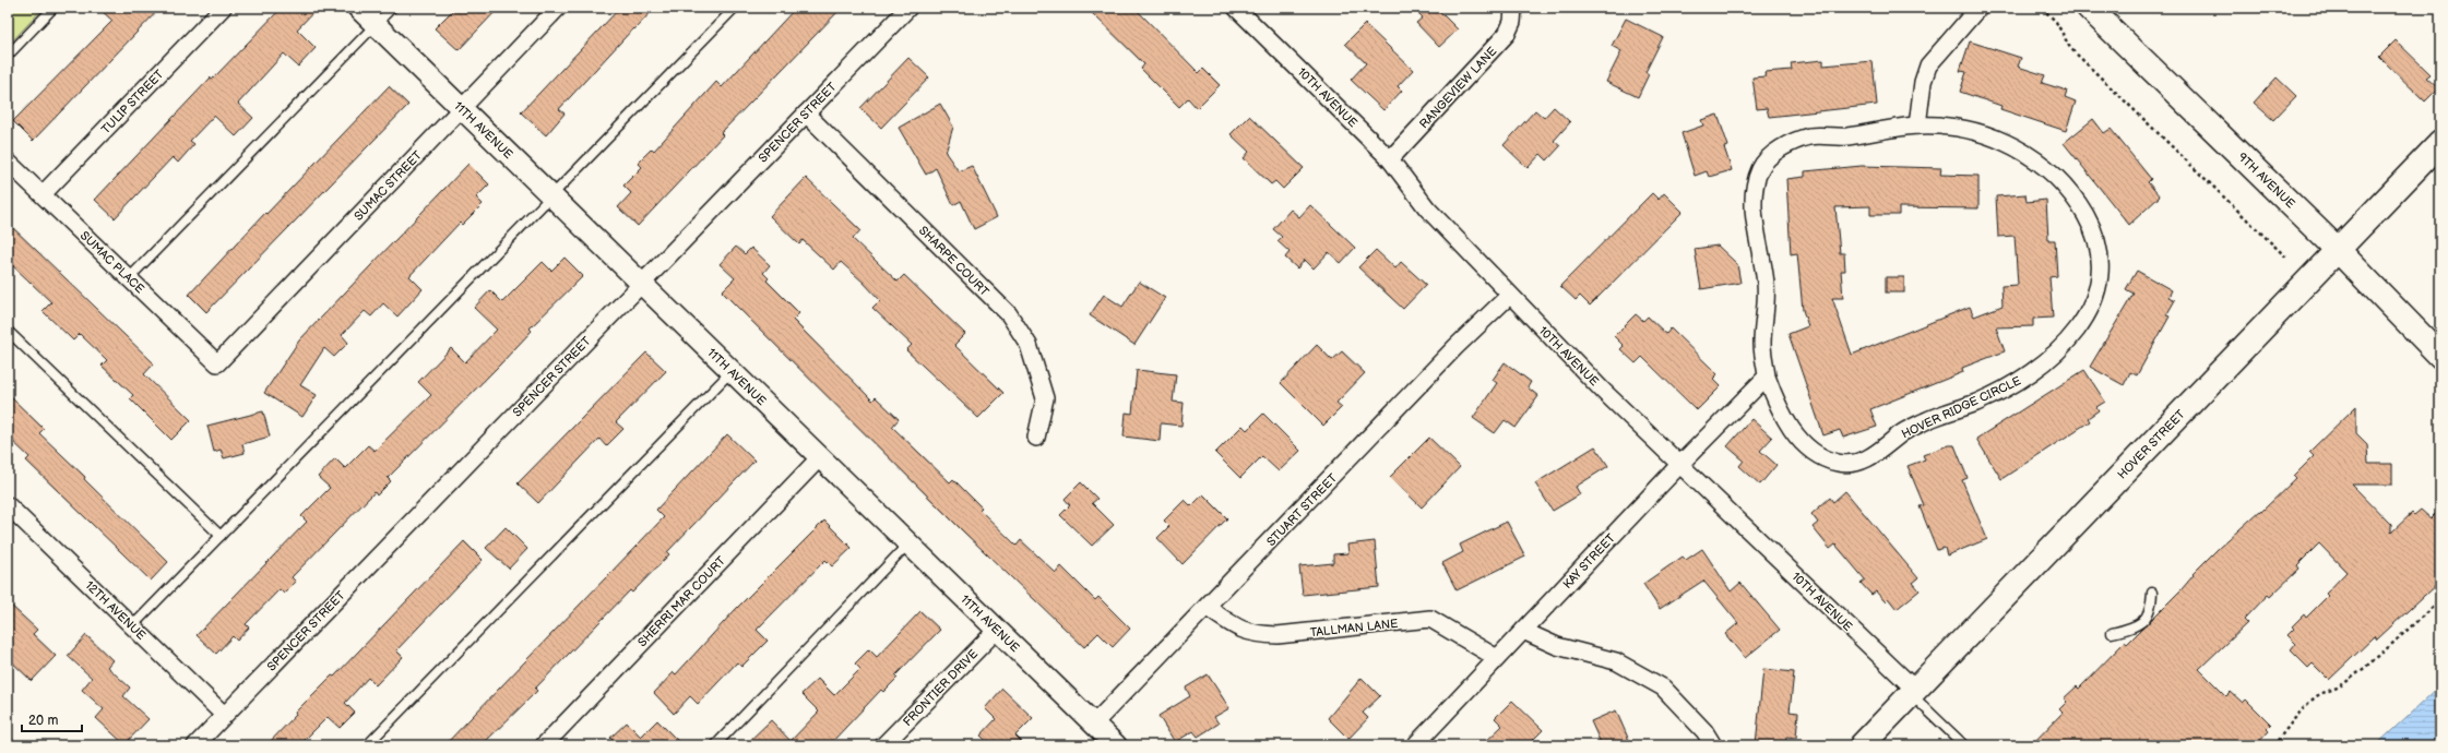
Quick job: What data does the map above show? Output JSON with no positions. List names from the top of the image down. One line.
{"streets":{"main road":["9TH AVENUE","HOVER STREET"],"street":["RANGEVIEW LANE","10TH AVENUE","TULIP STREET","SPENCER STREET","11TH AVENUE","SUMAC STREET","SHARPE COURT","SUMAC PLACE","HOVER RIDGE CIRCLE","STUART STREET","KAY STREET","SHERRI MAR COURT","12TH AVENUE","TALLMAN LANE","FRONTIER DRIVE"]},"crossings":[["RANGEVIEW LANE","10TH AVENUE"],["10TH AVENUE","HOVER STREET"],["10TH AVENUE","STUART STREET"],["10TH AVENUE","KAY STREET"],["TULIP STREET","SUMAC PLACE"],["SPENCER STREET","11TH AVENUE"],["SPENCER STREET","SHARPE COURT"],["SPENCER STREET","12TH AVENUE"],["11TH AVENUE","SUMAC STREET"],["11TH AVENUE","STUART STREET"],["11TH AVENUE","SHERRI MAR COURT"],["11TH AVENUE","FRONTIER DRIVE"],["9TH AVENUE","HOVER STREET"],["SUMAC STREET","SUMAC PLACE"],["STUART STREET","TALLMAN LANE"],["KAY STREET","TALLMAN LANE"]],"scale_bar":"20 m"}
